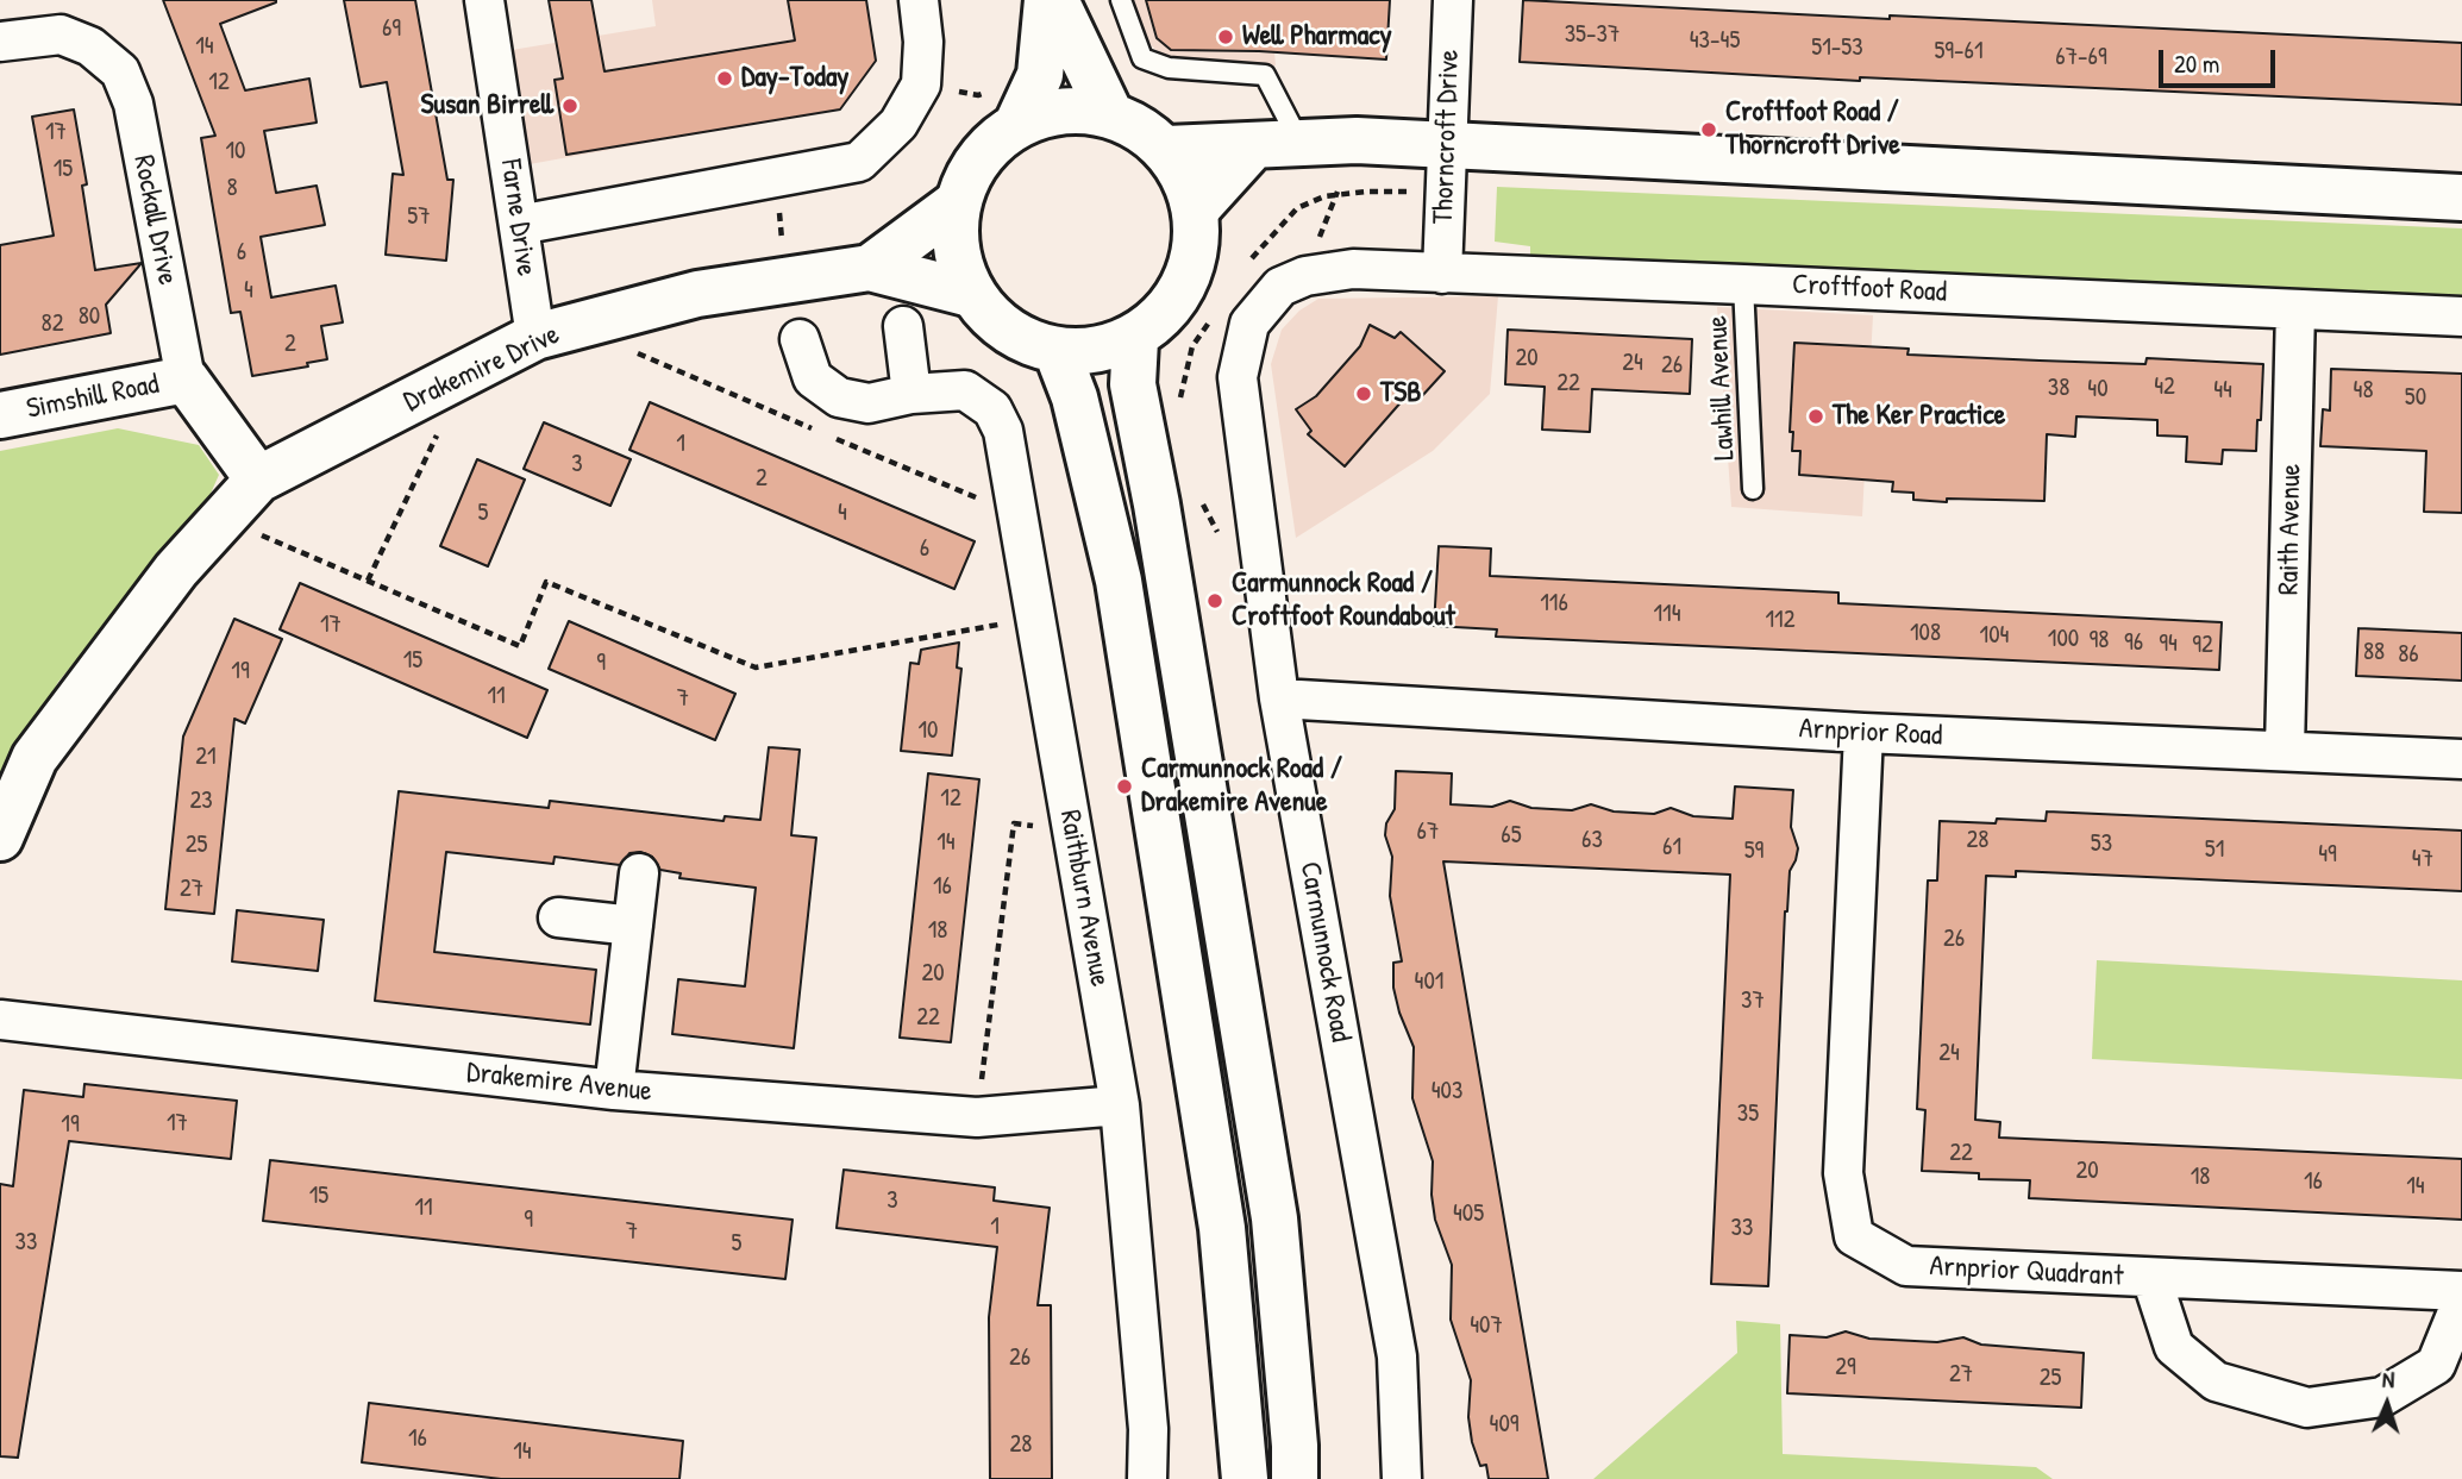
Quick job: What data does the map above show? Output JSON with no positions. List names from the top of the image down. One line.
{"streets":{"main road":["Rockall Drive","Drakemire Drive","Simshill Road"],"street":["Thorncroft Drive","Farne Drive","Croftfoot Road","Raith Avenue","Arnprior Road","Raithburn Avenue","Carmunnock Road","Drakemire Avenue","Arnprior Quadrant"],"lane":["Lawhill Avenue"]},"crossings":[["Thorncroft Drive","Croftfoot Road"],["Farne Drive","Drakemire Drive"],["Rockall Drive","Drakemire Drive"],["Rockall Drive","Simshill Road"],["Croftfoot Road","Lawhill Avenue"],["Croftfoot Road","Raith Avenue"],["Croftfoot Road","Carmunnock Road"],["Raith Avenue","Arnprior Road"],["Arnprior Road","Carmunnock Road"],["Arnprior Road","Arnprior Quadrant"],["Raithburn Avenue","Drakemire Avenue"]],"places":["Well Pharmacy","Day-Today","Susan Birrell","Croftfoot Road / Thorncroft Drive","TSB","The Ker Practice","Carmunnock Road / Croftfoot Roundabout","Carmunnock Road / Drakemire Avenue"],"house_numbers":["69","35-37","43-45","14","51-53","59-61","67-69","12","17","10","15","8","57","6","4","80","82","2","20","24","26","22","42","38","40","44","48","50","1","3","2","5","4","6","116","114","112","17","108","104","100","98","96","94","92","88","86","15","9","19","11","7","10","21","12","23","67","65","63","28","14","53","25","61","51","59","49","47","16","27","18","26","20","401","37","22","24","403","35","17","19","22","20","18","16","14","15","3","11","405","9","1","33","7","33","5","407","26","29","27","25","409","16","28","14"],"scale_bar":"20 m","north":"top"}
